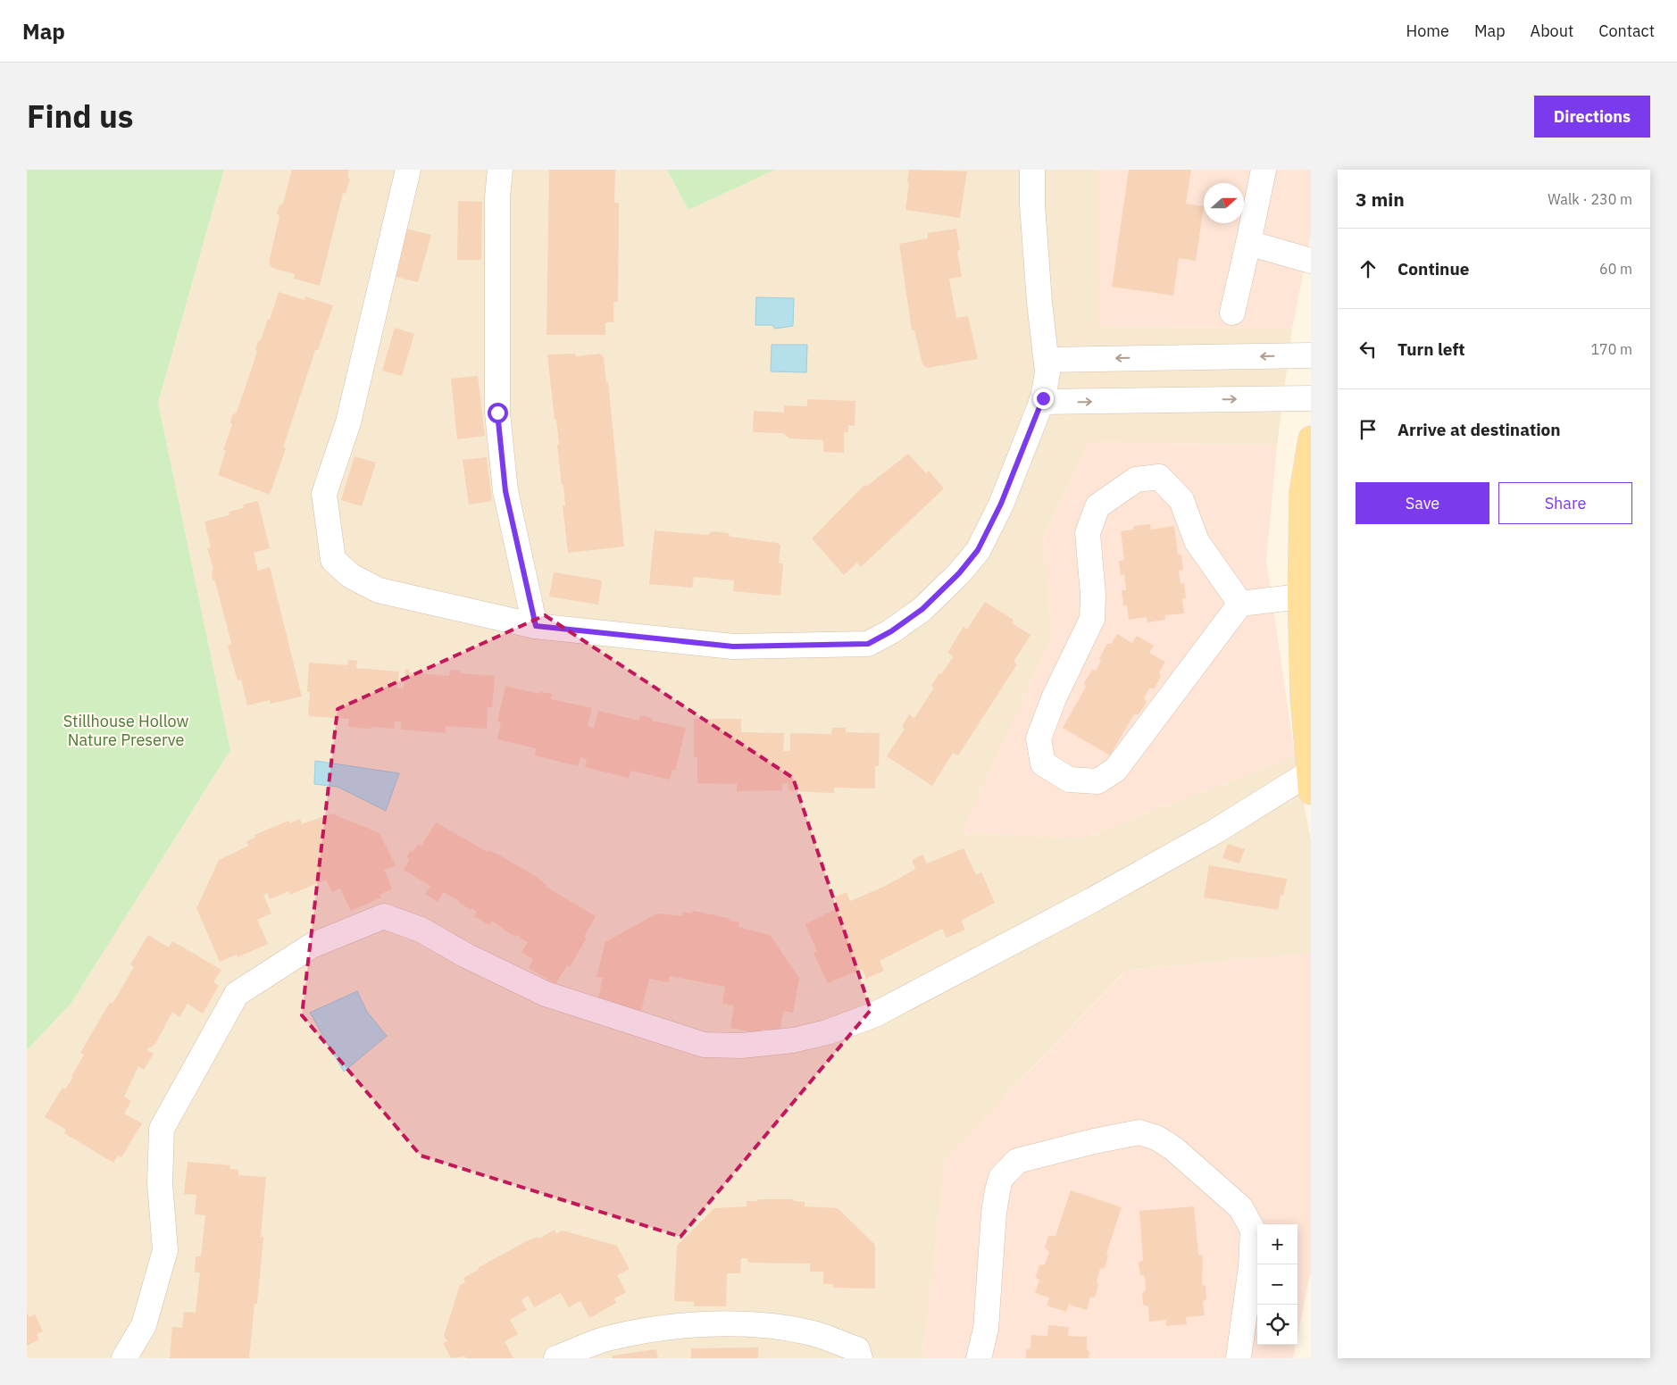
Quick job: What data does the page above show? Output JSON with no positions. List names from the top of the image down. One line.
{"parks":["Stillhouse Hollow Nature Preserve"],"north":"right","page":{"header":"Map","nav":["Home","Map","About","Contact"],"title":"Find us","buttons":["Directions",["Save","Share"]],"heading":["3 min","Walk · 230 m"],"list":[["Continue","60 m"],["Turn left","170 m"],"Arrive at destination"],"map_buttons":["+","−"]}}
